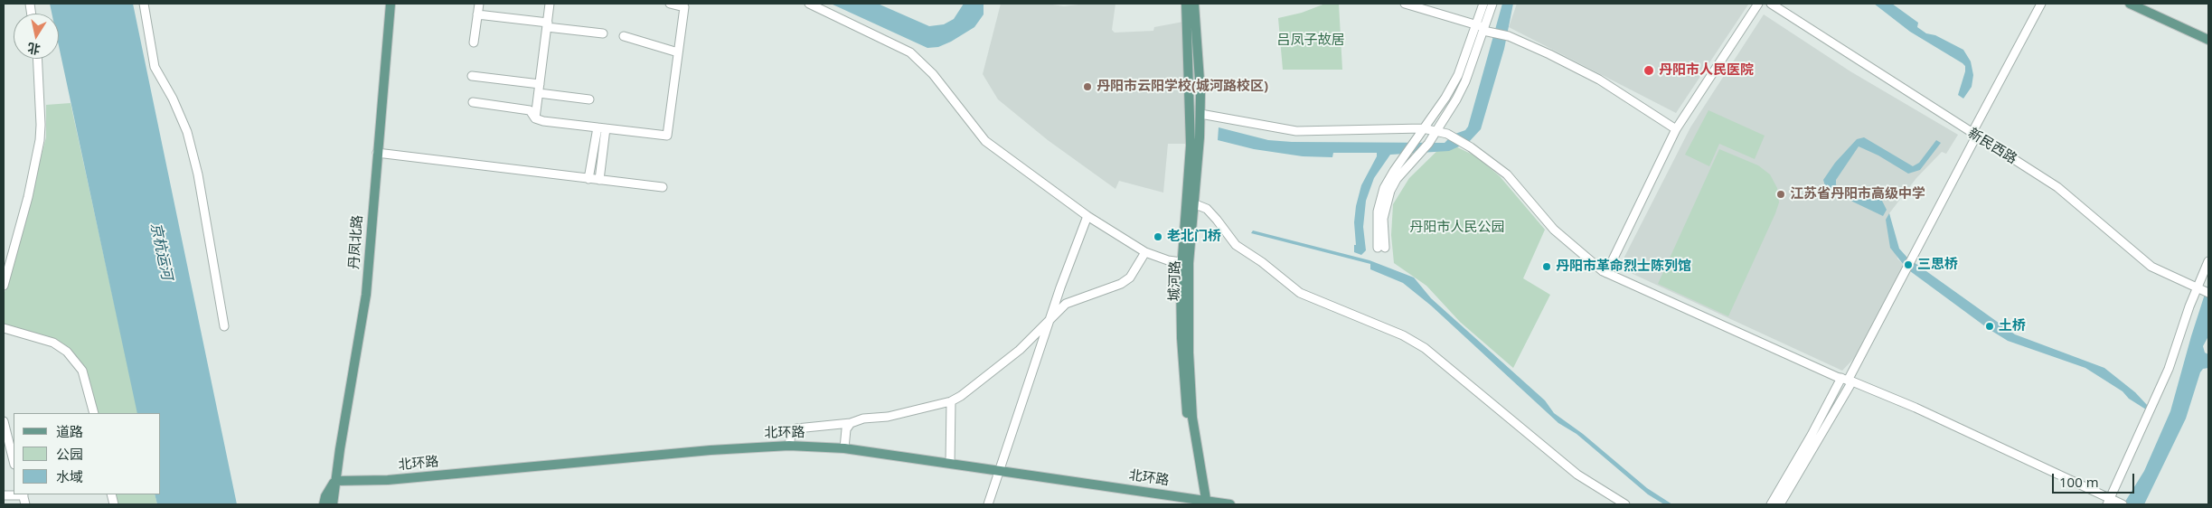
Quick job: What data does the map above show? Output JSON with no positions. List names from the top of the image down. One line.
{"streets":{"main road":["丹凤北路","城河路","北环路"],"street":["新民西路"]},"crossings":[["丹凤北路","北环路"],["城河路","北环路"]],"water":["京杭运河"],"parks":["吕凤子故居","丹阳市人民公园"],"places":["丹阳市人民医院","丹阳市云阳学校(城河路校区)","江苏省丹阳市高级中学","老北门桥","三思桥","丹阳市革命烈士陈列馆","土桥"],"legend":["道路","公园","水域"],"scale_bar":"100 m","north":"bottom"}
